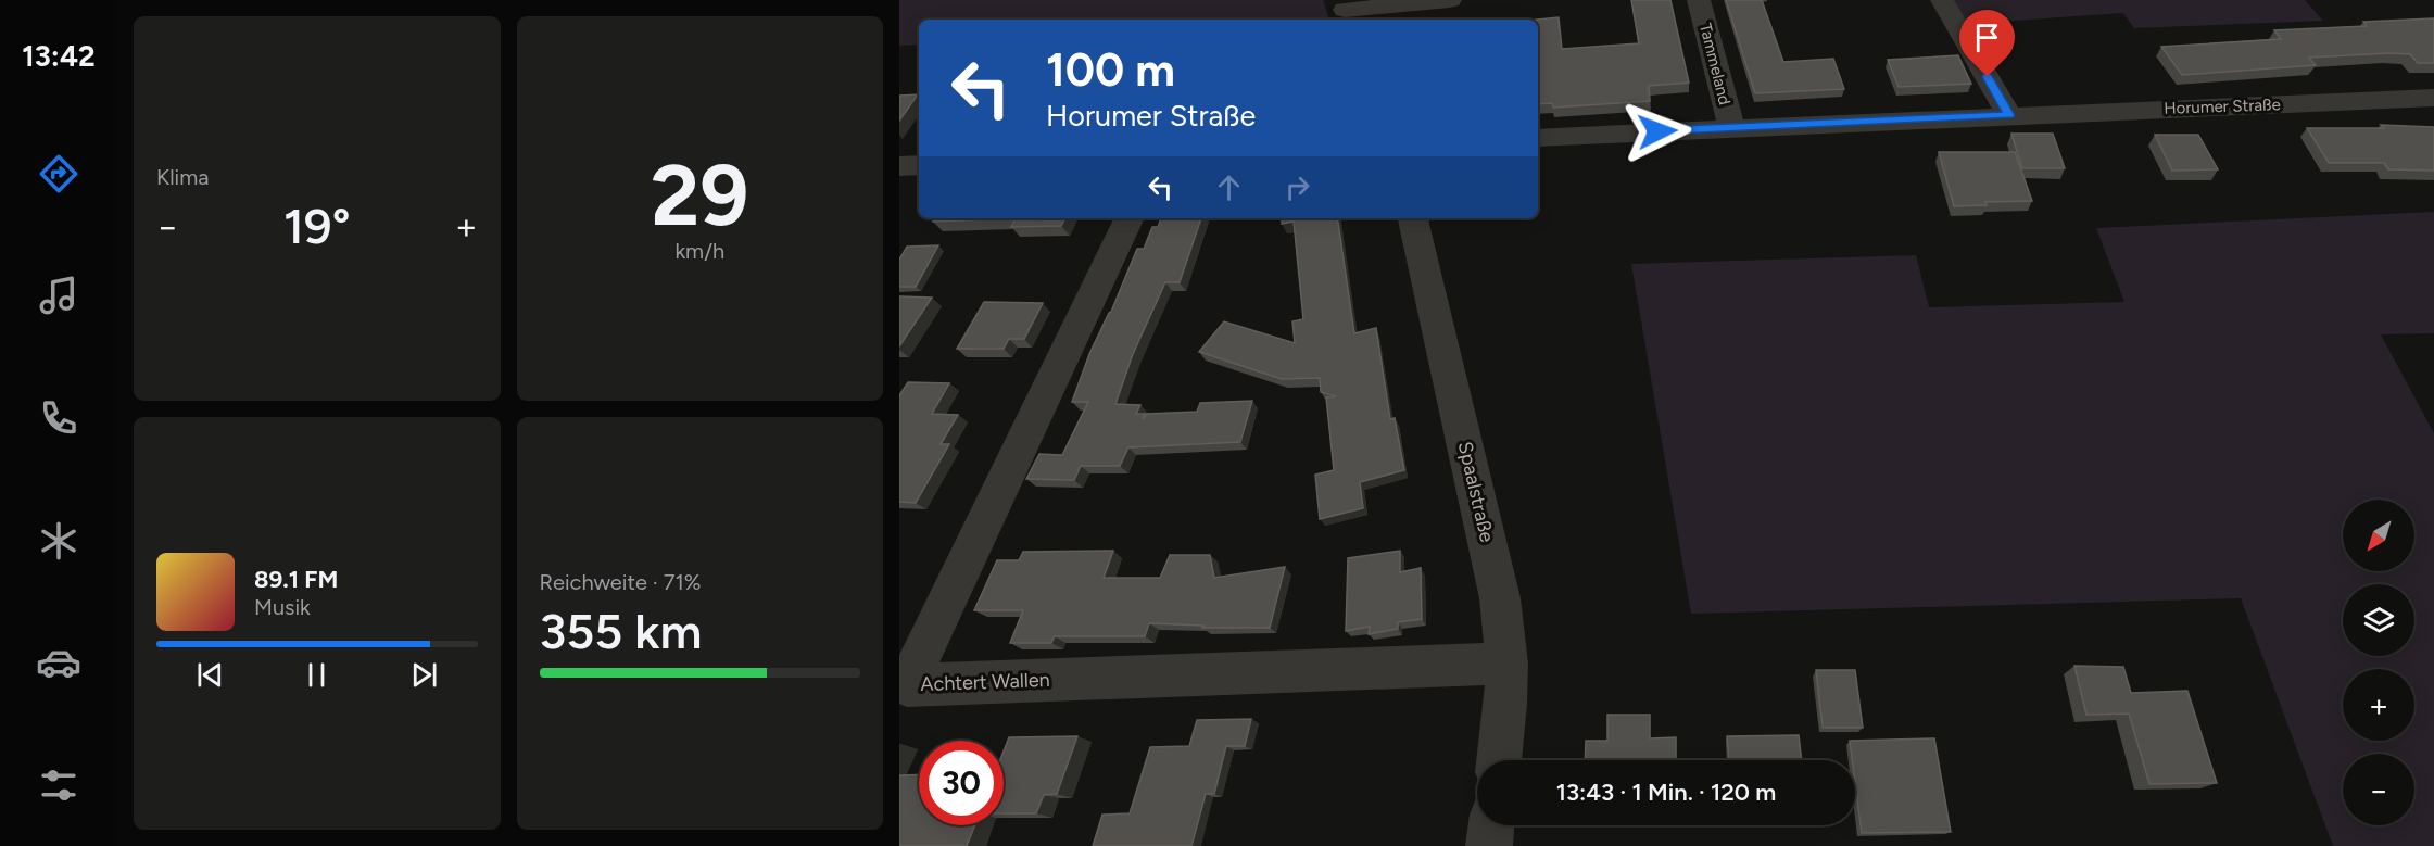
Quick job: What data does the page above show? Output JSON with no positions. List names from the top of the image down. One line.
{"streets":{"street":["Tammeland","Horumer Straße","Spaalstraße","Achtert Wallen"]},"crossings":[["Tammeland","Horumer Straße"],["Spaalstraße","Achtert Wallen"]],"north":"bottom left","page":{"tabs":"13:42","tile":["Klima",["29","km/h"],["Reichweite · 71%","355 km"]],"turn":["100 m","Horumer Straße"],"heat":["−","19°","+"],"map_buttons":["+","−"],"song":["89.1 FM","Musik"],"limit":"30","trip":"13:43 · 1 Min. · 120 m"}}
